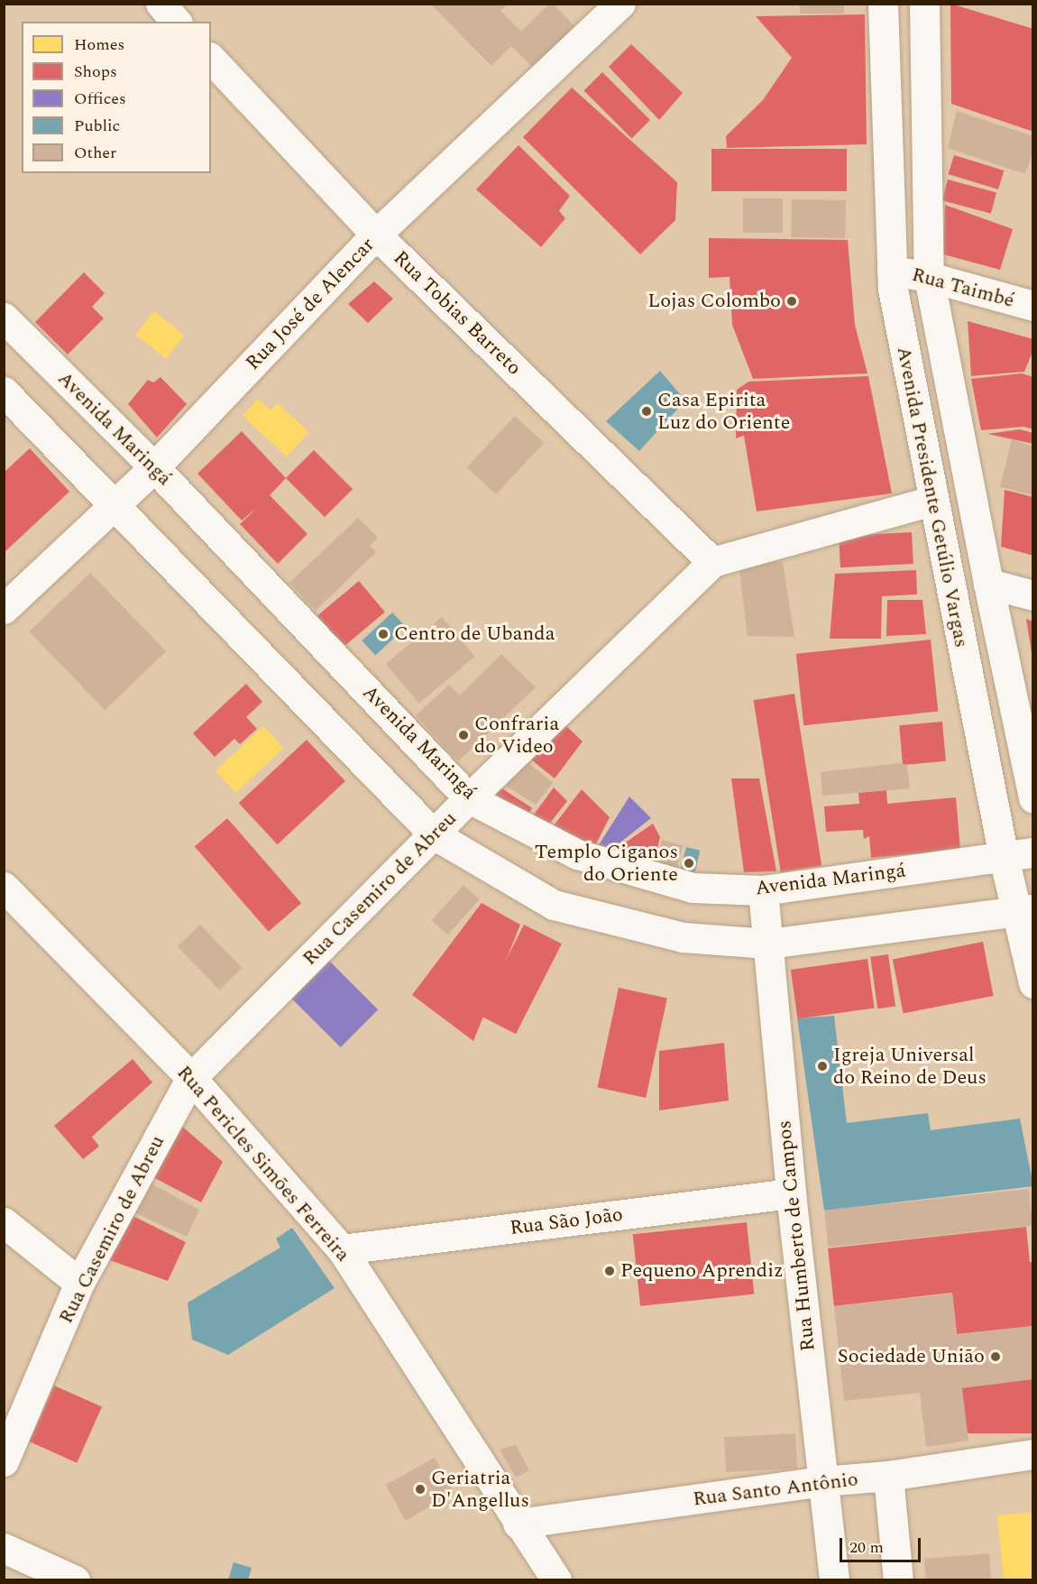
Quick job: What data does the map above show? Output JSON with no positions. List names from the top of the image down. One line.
{"streets":{"street":["Rua Taimbé","Rua José de Alencar","Rua Tobias Barreto","Avenida Maringá","Avenida Presidente Getúlio Vargas","Rua Casemiro de Abreu","Rua Pericles Simões Ferreira","Rua São João","Rua Humberto de Campos","Rua Santo Antônio"]},"crossings":[["Rua Taimbé","Avenida Presidente Getúlio Vargas"],["Rua José de Alencar","Rua Tobias Barreto"],["Rua José de Alencar","Avenida Maringá"],["Rua Tobias Barreto","Rua Casemiro de Abreu"],["Avenida Maringá","Avenida Presidente Getúlio Vargas"],["Avenida Maringá","Rua Casemiro de Abreu"],["Avenida Maringá","Rua Humberto de Campos"],["Avenida Presidente Getúlio Vargas","Rua Casemiro de Abreu"],["Rua Casemiro de Abreu","Rua Pericles Simões Ferreira"],["Rua Pericles Simões Ferreira","Rua São João"],["Rua Pericles Simões Ferreira","Rua Santo Antônio"],["Rua São João","Rua Humberto de Campos"],["Rua Humberto de Campos","Rua Santo Antônio"]],"places":["Lojas Colombo","Casa Epirita Luz do Oriente","Centro de Ubanda","Confraria do Video","Templo Ciganos do Oriente","Igreja Universal do Reino de Deus","Pequeno Aprendiz","Sociedade União","Geriatria D'Angellus"],"legend":["Homes","Shops","Offices","Public","Other"],"scale_bar":"20 m"}
